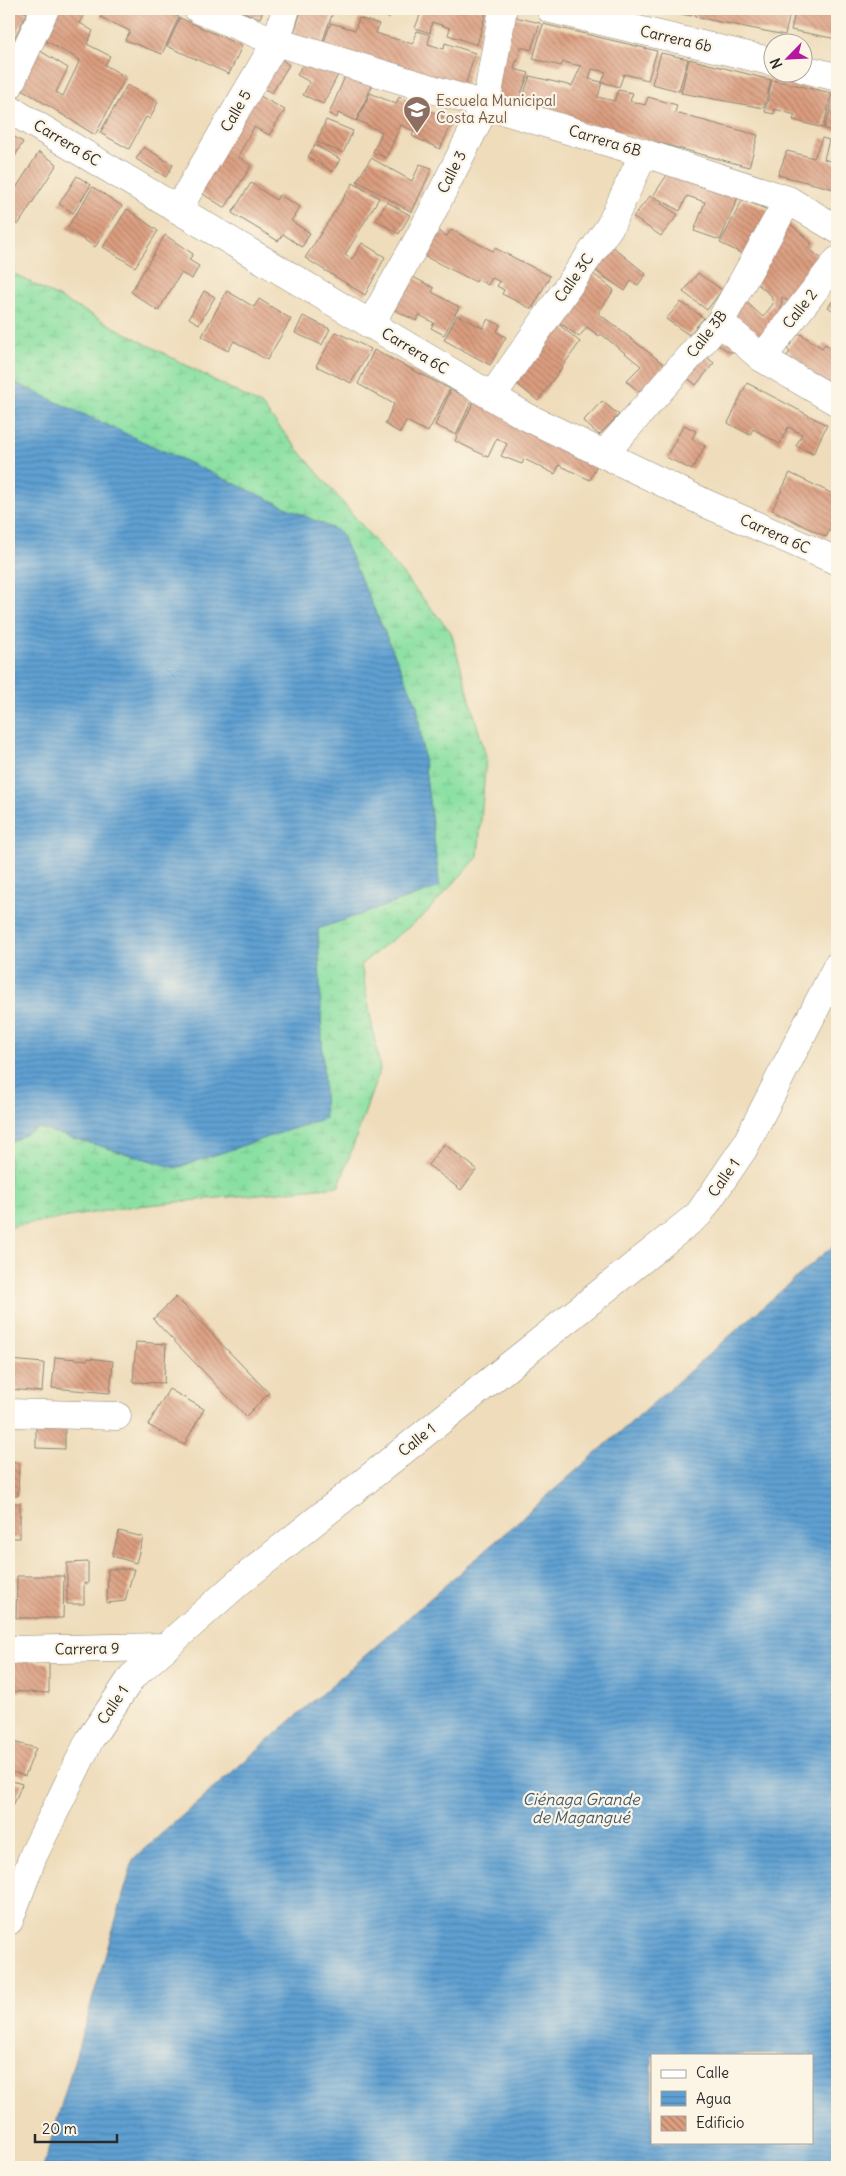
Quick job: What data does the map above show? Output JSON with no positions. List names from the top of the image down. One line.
{"streets":{"street":["Carrera 6b","Calle 5","Carrera 6B","Carrera 6C","Calle 3","Calle 3C","Calle 2","Calle 3B","Calle 1","Carrera 9"]},"crossings":[["Calle 5","Carrera 6B"],["Calle 5","Carrera 6C"],["Carrera 6B","Calle 3"],["Carrera 6B","Calle 3C"],["Carrera 6B","Calle 3B"],["Carrera 6C","Calle 3"],["Carrera 6C","Calle 3C"],["Carrera 6C","Calle 3B"],["Calle 1","Carrera 9"]],"water":["Ciénaga Grande de Magangué"],"places":{"school or university":["Escuela Municipal Costa Azul"]},"legend":["Calle","Agua","Edificio"],"scale_bar":"20 m","north":"bottom left"}
